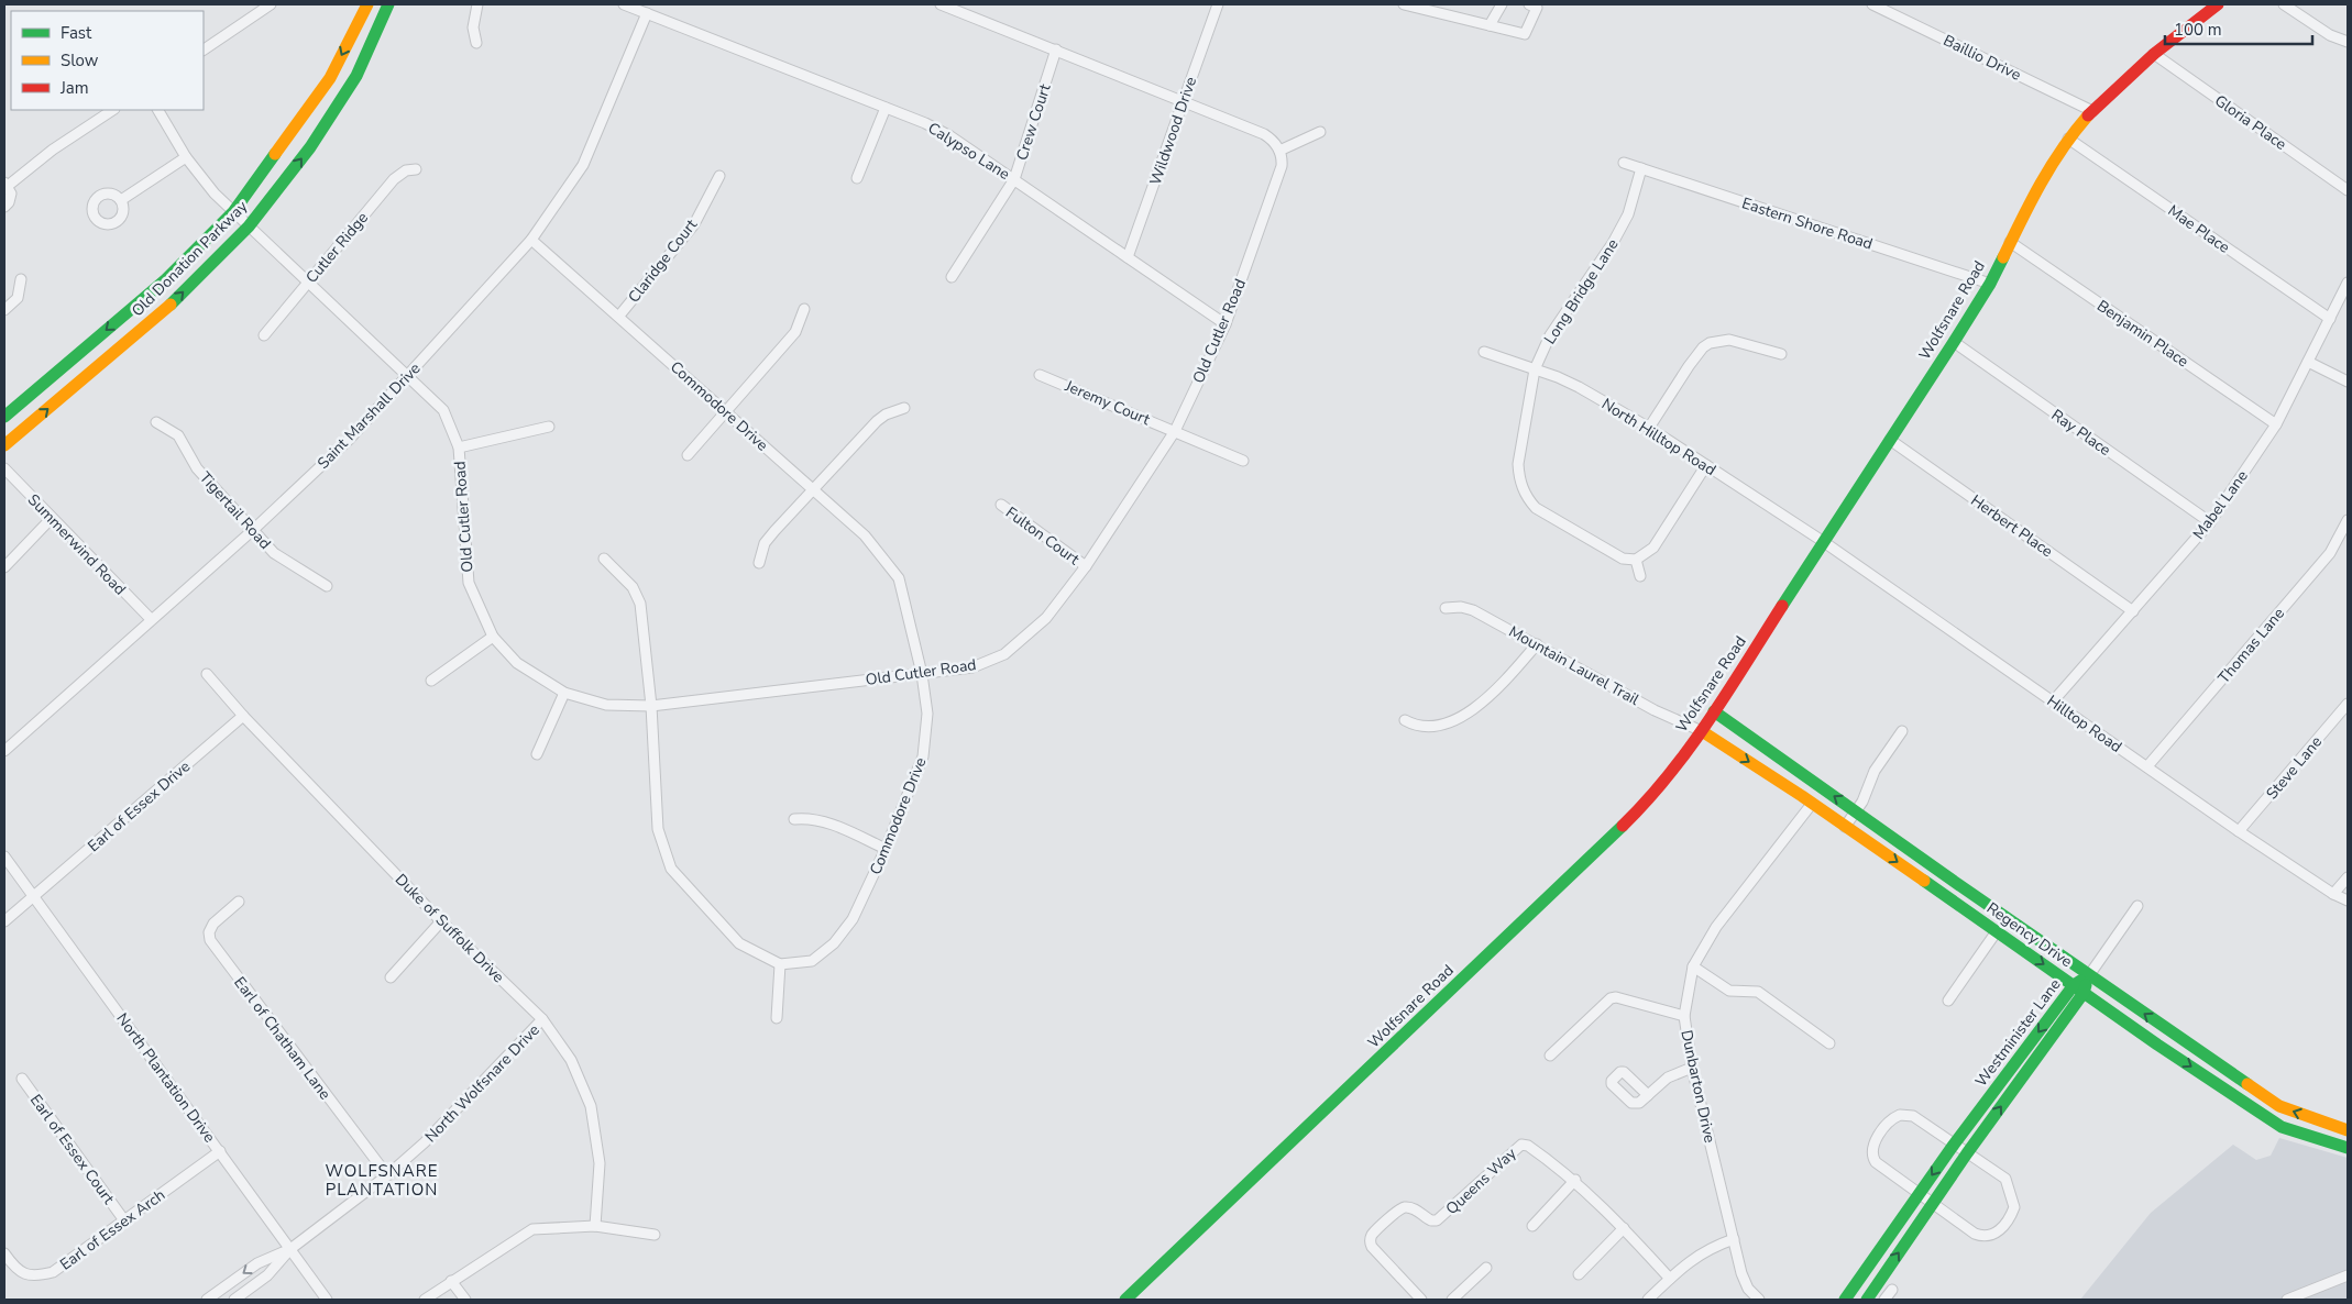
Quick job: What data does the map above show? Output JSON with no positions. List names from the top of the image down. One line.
{"streets":{"street":["Baillio Drive","Crew Court","Gloria Place","Wildwood Drive","Calypso Lane","Eastern Shore Road","Mae Place","Cutler Ridge","Old Donation Parkway","Claridge Court","Long Bridge Lane","Wolfsnare Road","Old Cutler Road","Benjamin Place","Jeremy Court","Commodore Drive","Saint Marshall Drive","Ray Place","North Hilltop Road","Mabel Lane","Tigertail Road","Herbert Place","Fulton Court","Summerwind Road","Thomas Lane","Mountain Laurel Trail","Hilltop Road","Steve Lane","Earl of Essex Drive","Duke of Suffolk Drive","Regency Drive","Westminister Lane","Earl of Chatham Lane","North Plantation Drive","North Wolfsnare Drive","Dunbarton Drive","Earl of Essex Court","Queens Way","Earl of Essex Arch"]},"crossings":[["Baillio Drive","Wolfsnare Road"],["Crew Court","Calypso Lane"],["Gloria Place","Wolfsnare Road"],["Wildwood Drive","Calypso Lane"],["Calypso Lane","Old Cutler Road"],["Calypso Lane","Saint Marshall Drive"],["Eastern Shore Road","Long Bridge Lane"],["Eastern Shore Road","Wolfsnare Road"],["Mae Place","Wolfsnare Road"],["Mae Place","Mabel Lane"],["Cutler Ridge","Old Cutler Road"],["Old Donation Parkway","Old Cutler Road"],["Claridge Court","Commodore Drive"],["Long Bridge Lane","North Hilltop Road"],["Wolfsnare Road","Benjamin Place"],["Wolfsnare Road","Ray Place"],["Wolfsnare Road","North Hilltop Road"],["Wolfsnare Road","Herbert Place"],["Wolfsnare Road","Mountain Laurel Trail"],["Wolfsnare Road","Hilltop Road"],["Wolfsnare Road","Regency Drive"],["Old Cutler Road","Jeremy Court"],["Old Cutler Road","Commodore Drive"],["Old Cutler Road","Saint Marshall Drive"],["Old Cutler Road","Fulton Court"],["Benjamin Place","Mabel Lane"],["Commodore Drive","Saint Marshall Drive"],["Saint Marshall Drive","Tigertail Road"],["Saint Marshall Drive","Summerwind Road"],["Ray Place","Mabel Lane"],["North Hilltop Road","Hilltop Road"],["Mabel Lane","Herbert Place"],["Mabel Lane","Hilltop Road"],["Thomas Lane","Hilltop Road"],["Mountain Laurel Trail","Regency Drive"],["Hilltop Road","Steve Lane"],["Earl of Essex Drive","Duke of Suffolk Drive"],["Earl of Essex Drive","North Plantation Drive"],["Duke of Suffolk Drive","North Wolfsnare Drive"],["Regency Drive","Westminister Lane"],["Regency Drive","Dunbarton Drive"],["Earl of Chatham Lane","North Wolfsnare Drive"],["North Plantation Drive","North Wolfsnare Drive"],["North Plantation Drive","Earl of Essex Arch"],["Earl of Essex Court","Earl of Essex Arch"]],"districts":["WOLFSNARE PLANTATION"],"legend":["Fast","Slow","Jam"],"scale_bar":"100 m"}
